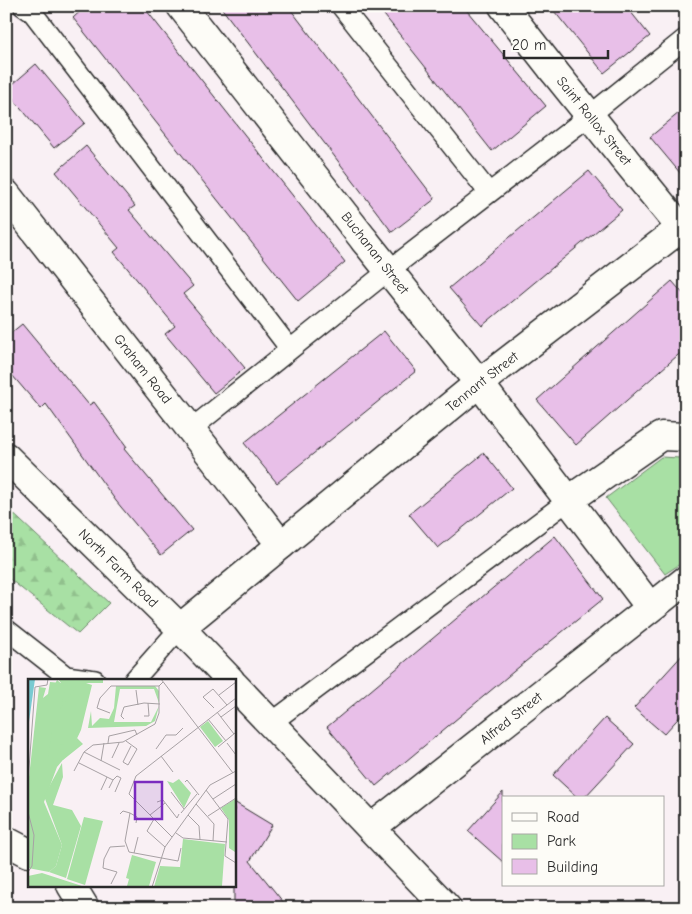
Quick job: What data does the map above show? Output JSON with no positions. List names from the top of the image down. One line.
{"streets":{"street":["Saint Rollox Street","Buchanan Street","Graham Road","Tennant Street","North Farm Road","Alfred Street"]},"crossings":[["Saint Rollox Street","Tennant Street"],["Buchanan Street","Tennant Street"],["Graham Road","Tennant Street"],["Tennant Street","North Farm Road"]],"legend":["Road","Park","Building"],"scale_bar":"20 m"}
